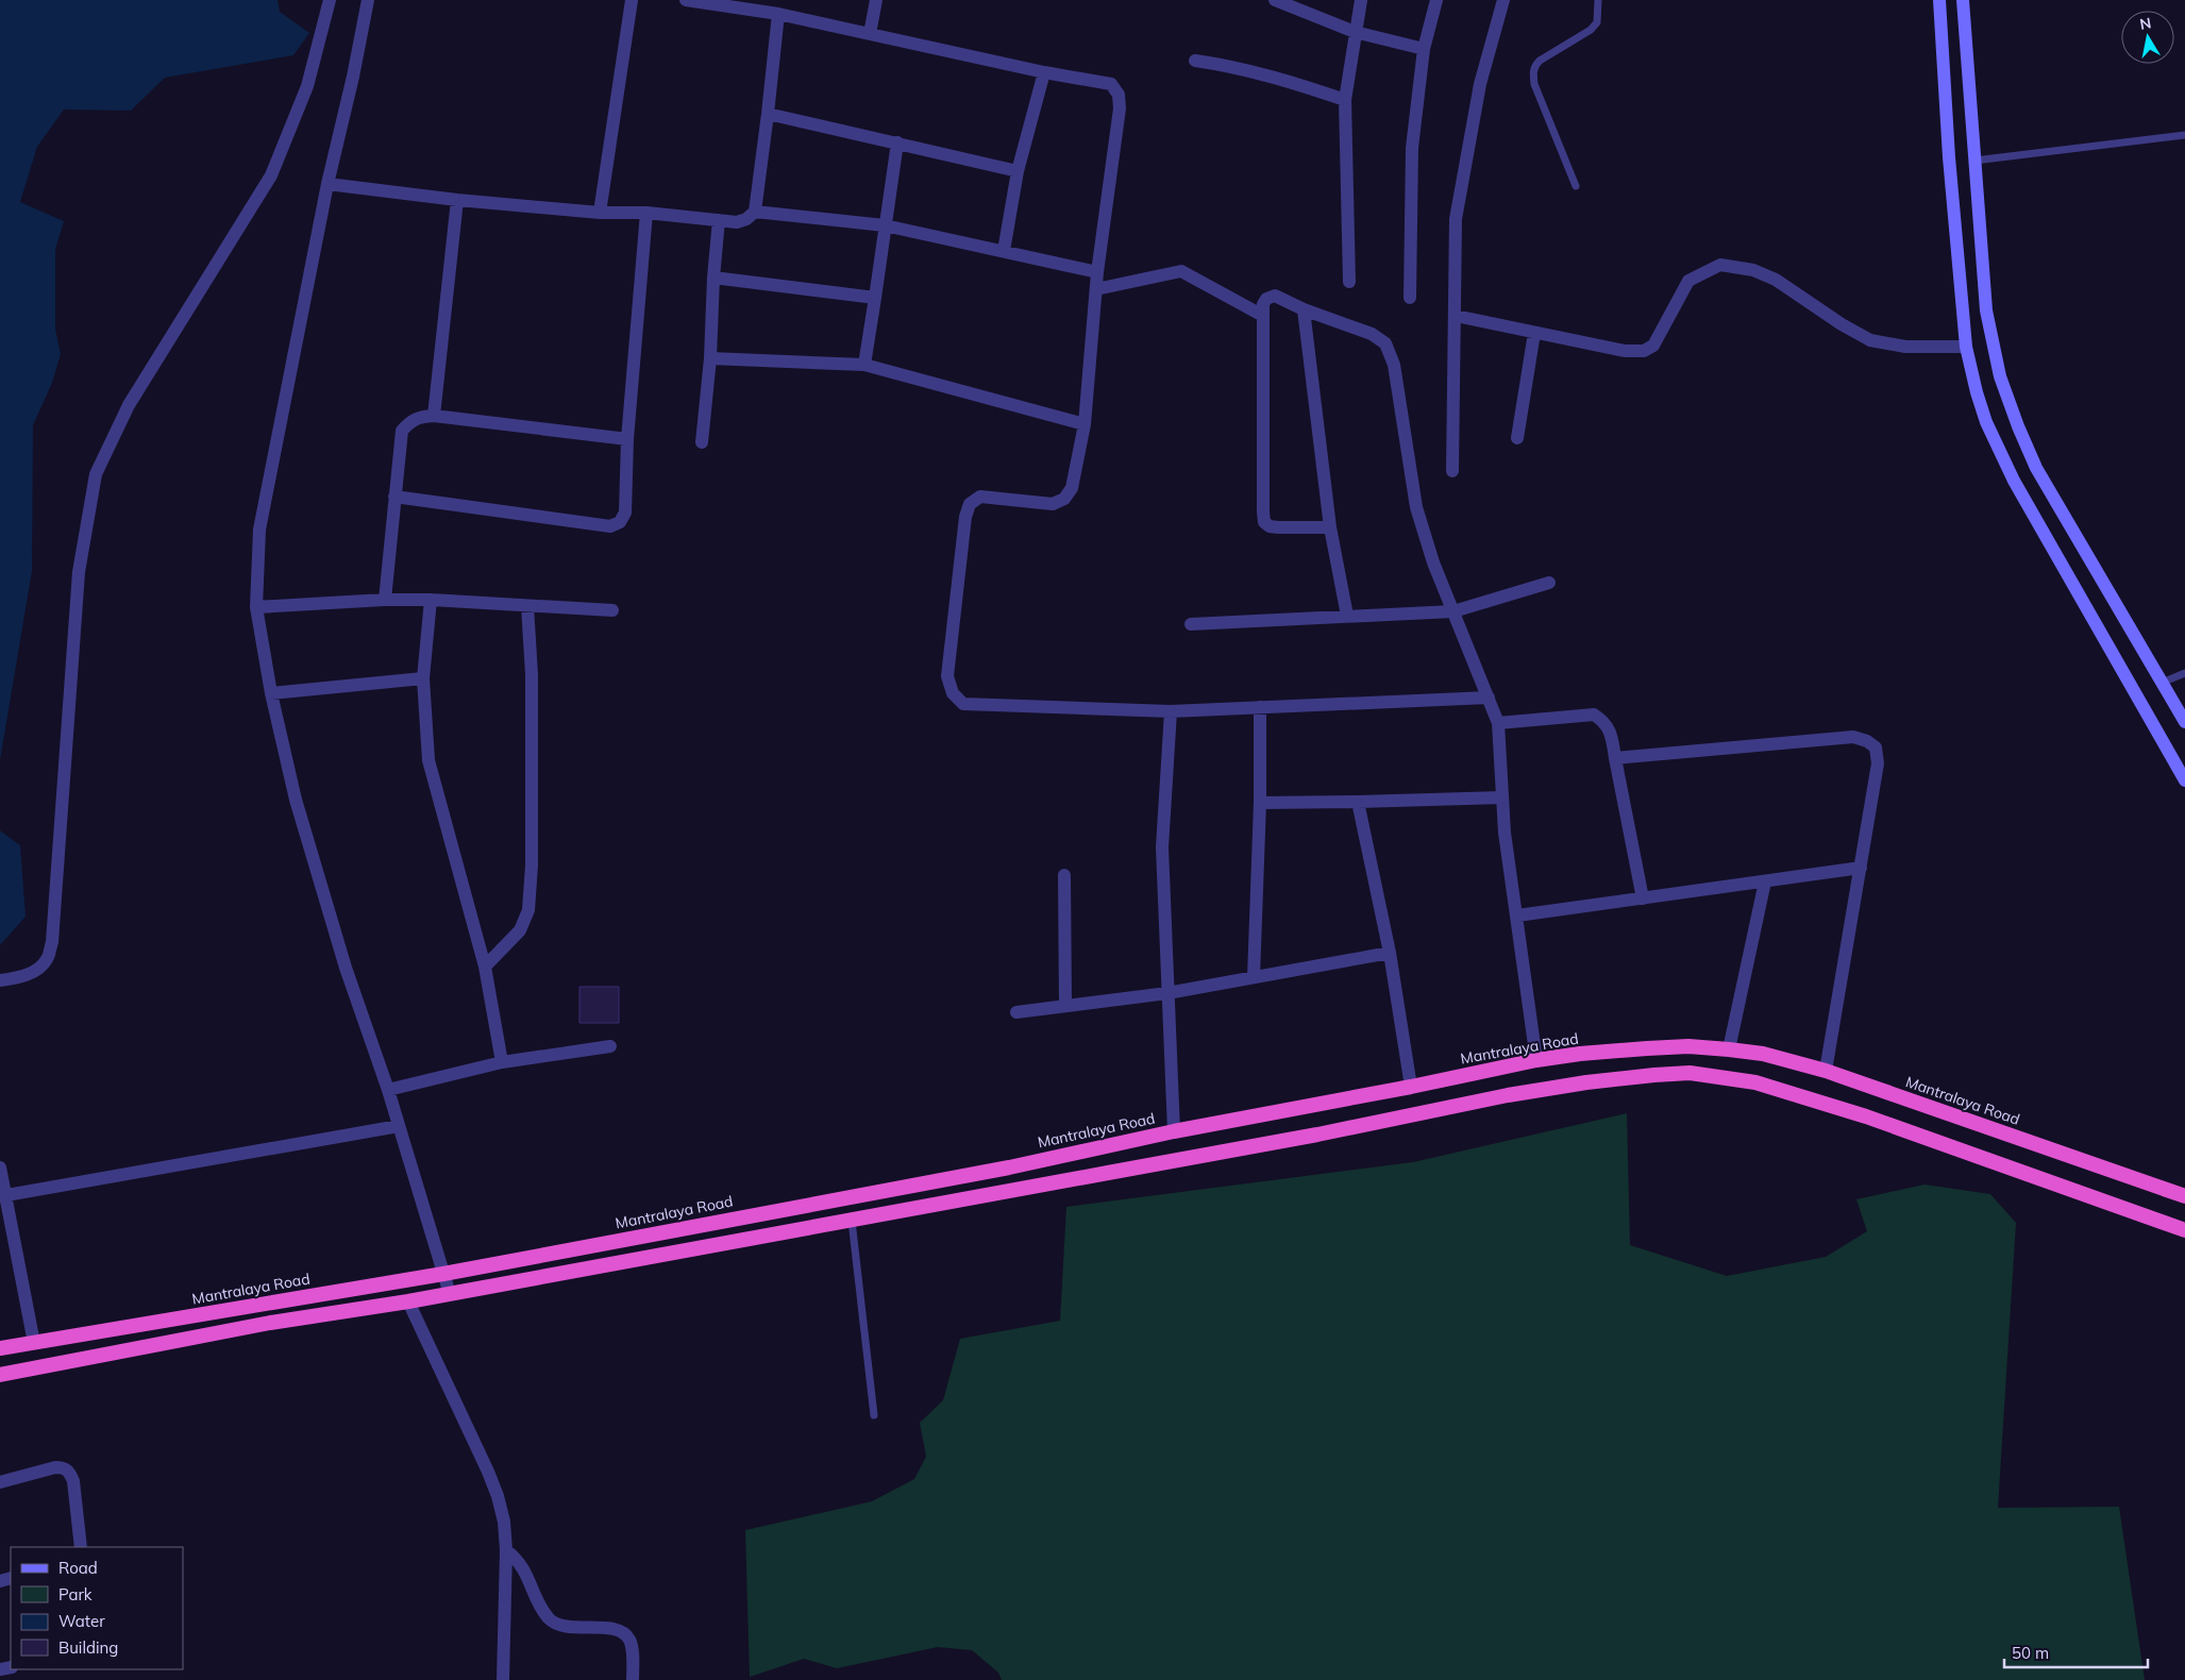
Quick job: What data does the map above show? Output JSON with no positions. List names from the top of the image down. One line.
{"streets":{"highway":["Mantralaya Road"]},"legend":["Road","Park","Water","Building"],"scale_bar":"50 m","north":"top"}
